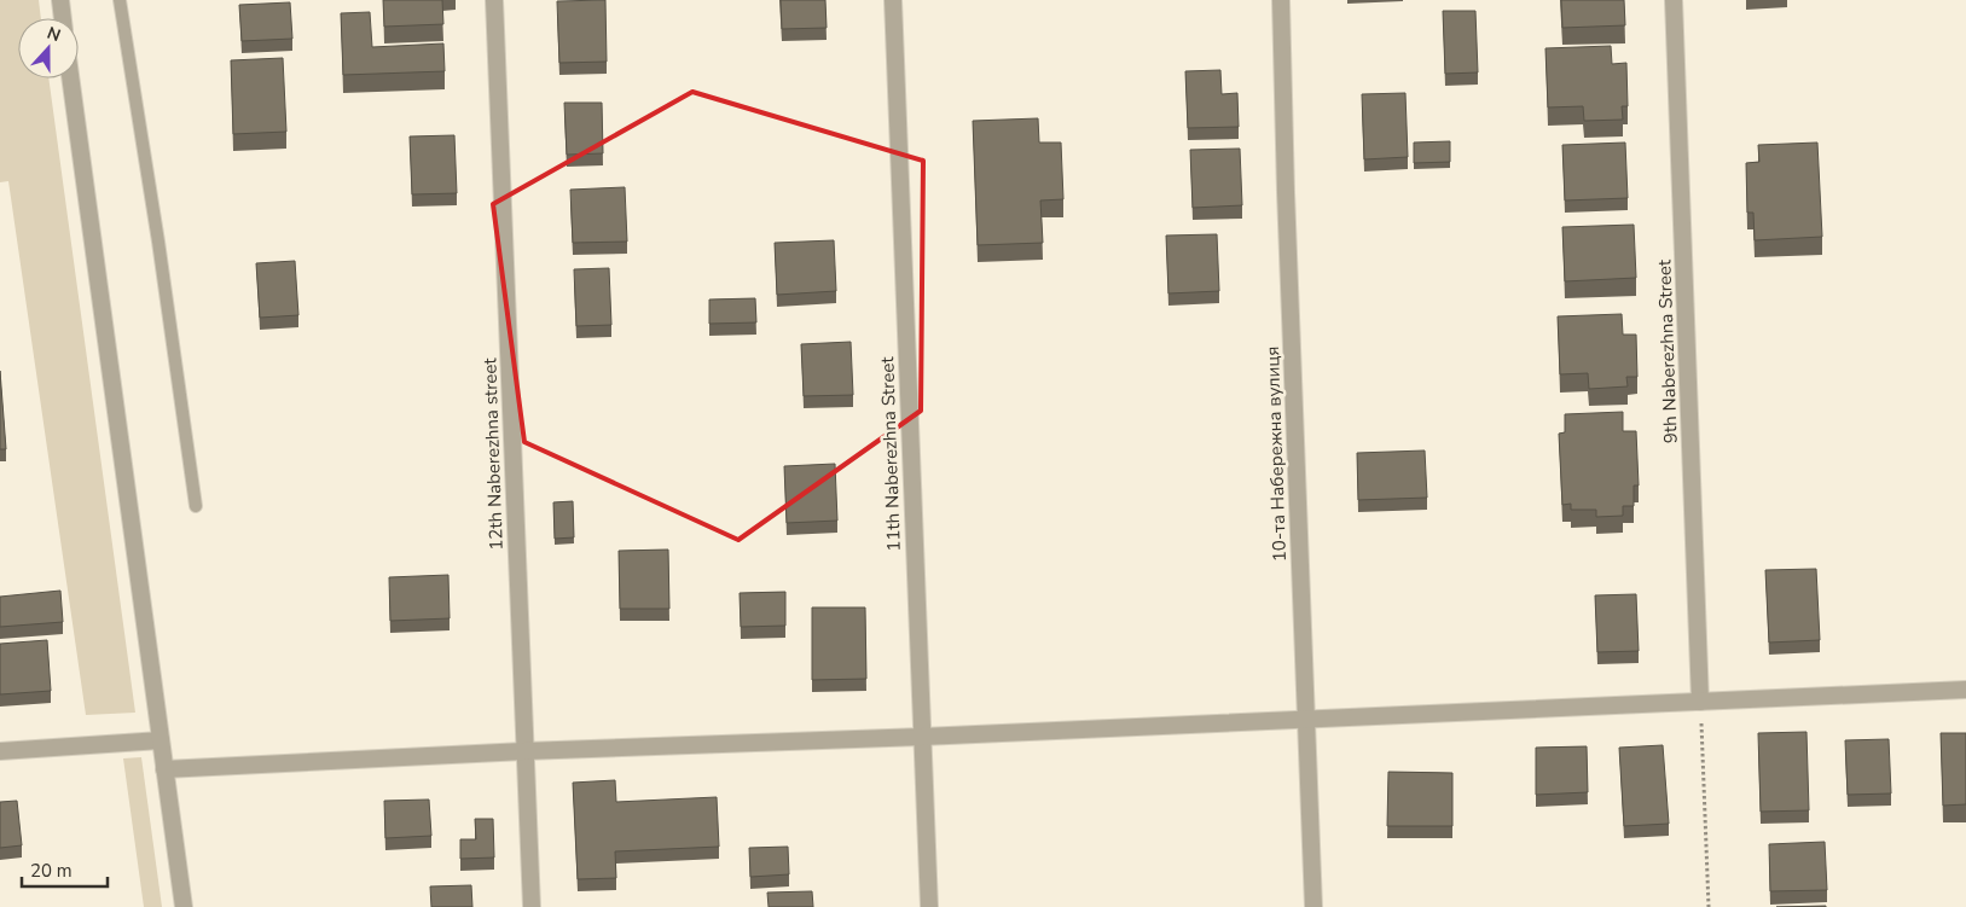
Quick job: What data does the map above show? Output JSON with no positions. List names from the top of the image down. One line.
{"streets":{"street":["9th Naberezhna Street","12th Naberezhna street","11th Naberezhna Street","10-та Набережна вулиця"]},"scale_bar":"20 m","north":"top"}
